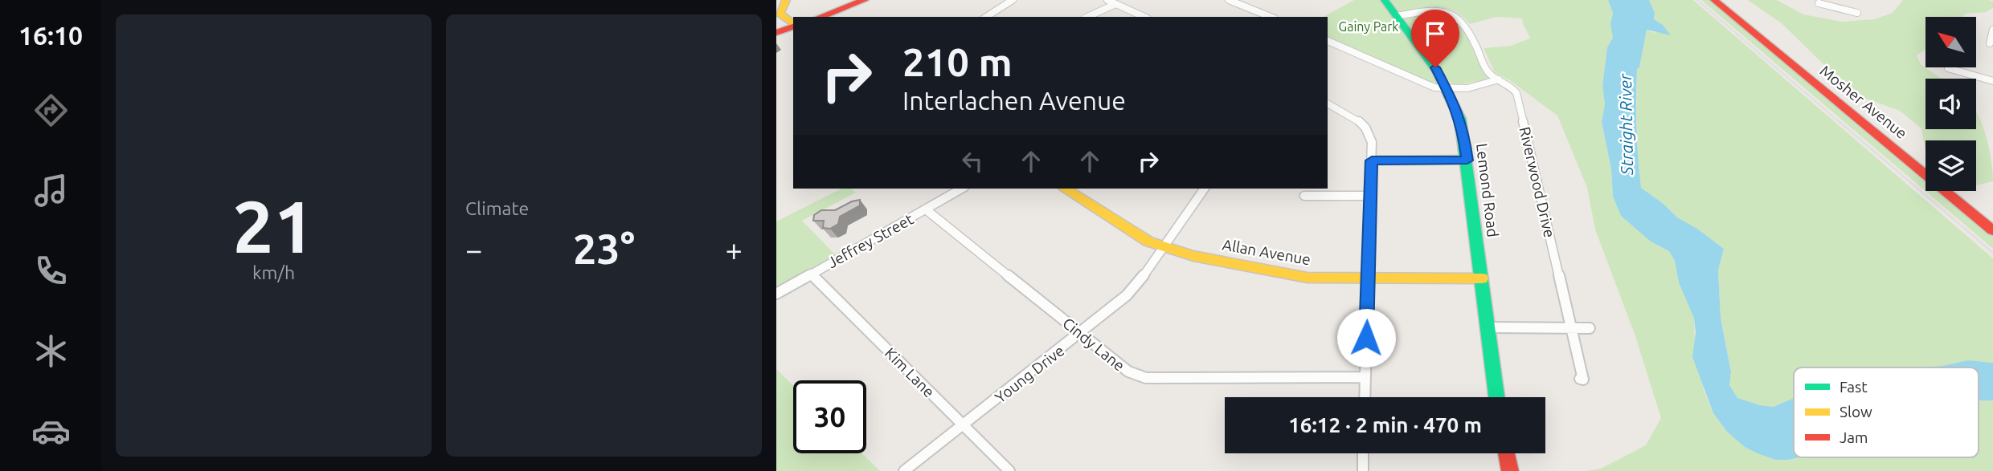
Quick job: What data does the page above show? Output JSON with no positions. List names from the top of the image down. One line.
{"streets":{"street":["Mosher Avenue","Riverwood Drive","Lemond Road","Jeffrey Street","Allan Avenue","Cindy Lane","Kim Lane","Young Drive"]},"crossings":[["Riverwood Drive","Lemond Road"],["Lemond Road","Allan Avenue"],["Jeffrey Street","Cindy Lane"],["Jeffrey Street","Kim Lane"],["Allan Avenue","Young Drive"],["Cindy Lane","Young Drive"],["Kim Lane","Young Drive"]],"water":["Straight River"],"parks":["Gainy Park"],"legend":["Fast","Slow","Jam"],"north":"top left","page":{"tabs":"16:10","tile":[["21","km/h"],"Climate"],"turn":["210 m","Interlachen Avenue"],"heat":["−","23°","+"],"limit":"30","trip":"16:12 · 2 min · 470 m"}}
